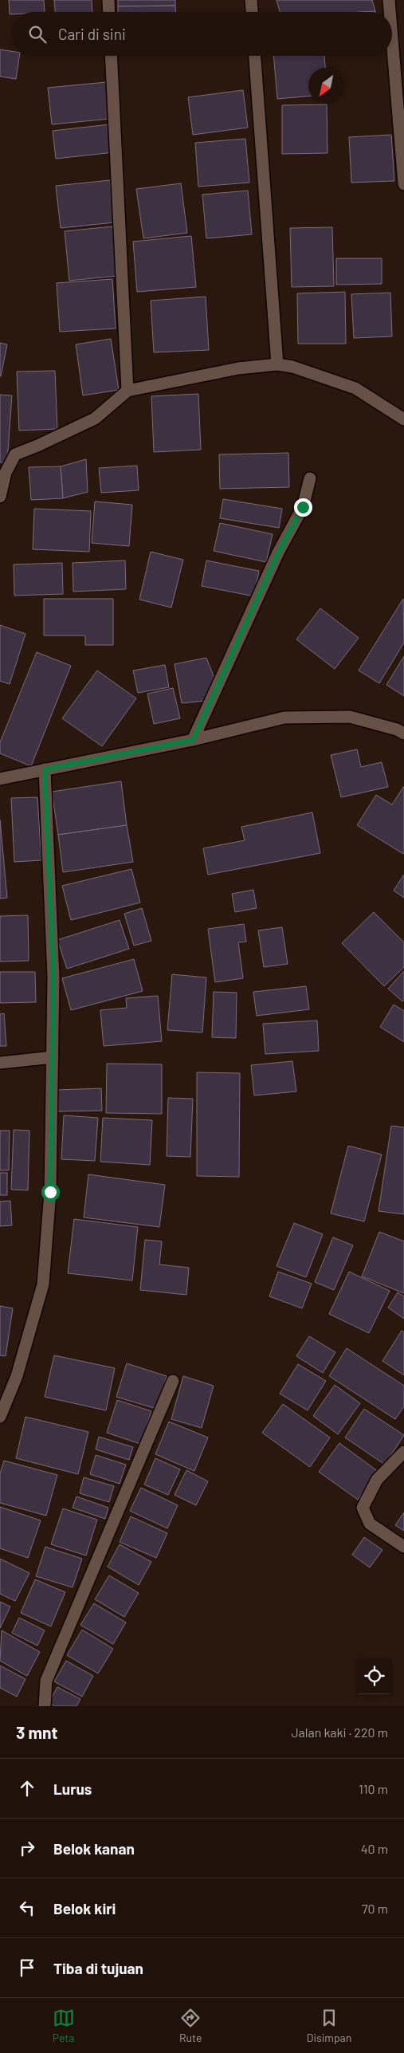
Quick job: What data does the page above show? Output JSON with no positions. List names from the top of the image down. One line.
{"north":"bottom left","page":{"search":"Cari di sini","heading":["3 mnt","Jalan kaki · 220 m"],"list":[["Lurus","110 m"],["Belok kanan","40 m"],["Belok kiri","70 m"],"Tiba di tujuan"],"nav":["Peta","Rute","Disimpan"]}}
